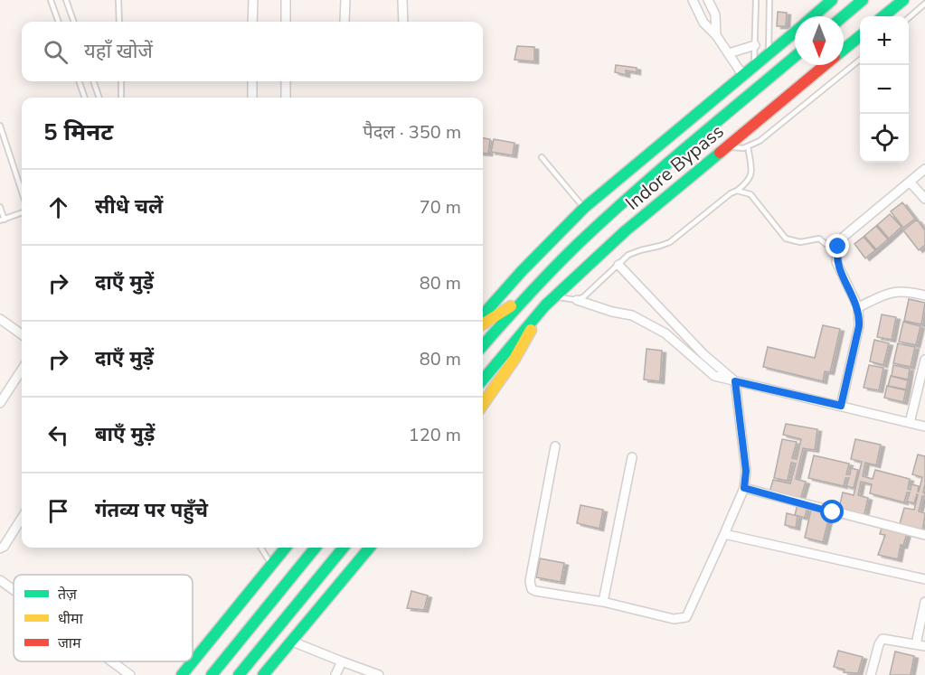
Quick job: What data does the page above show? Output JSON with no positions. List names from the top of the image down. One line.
{"streets":{"main road":["Indore Bypass"]},"legend":["तेज़","धीमा","जाम"],"north":"bottom","page":{"map_buttons":["+","−"],"search":"यहाँ खोजें","heading":["5 मिनट","पैदल · 350 m"],"list":[["सीधे चलें","70 m"],["दाएँ मुड़ें","80 m"],["दाएँ मुड़ें","80 m"],["बाएँ मुड़ें","120 m"],"गंतव्य पर पहुँचे"]}}
